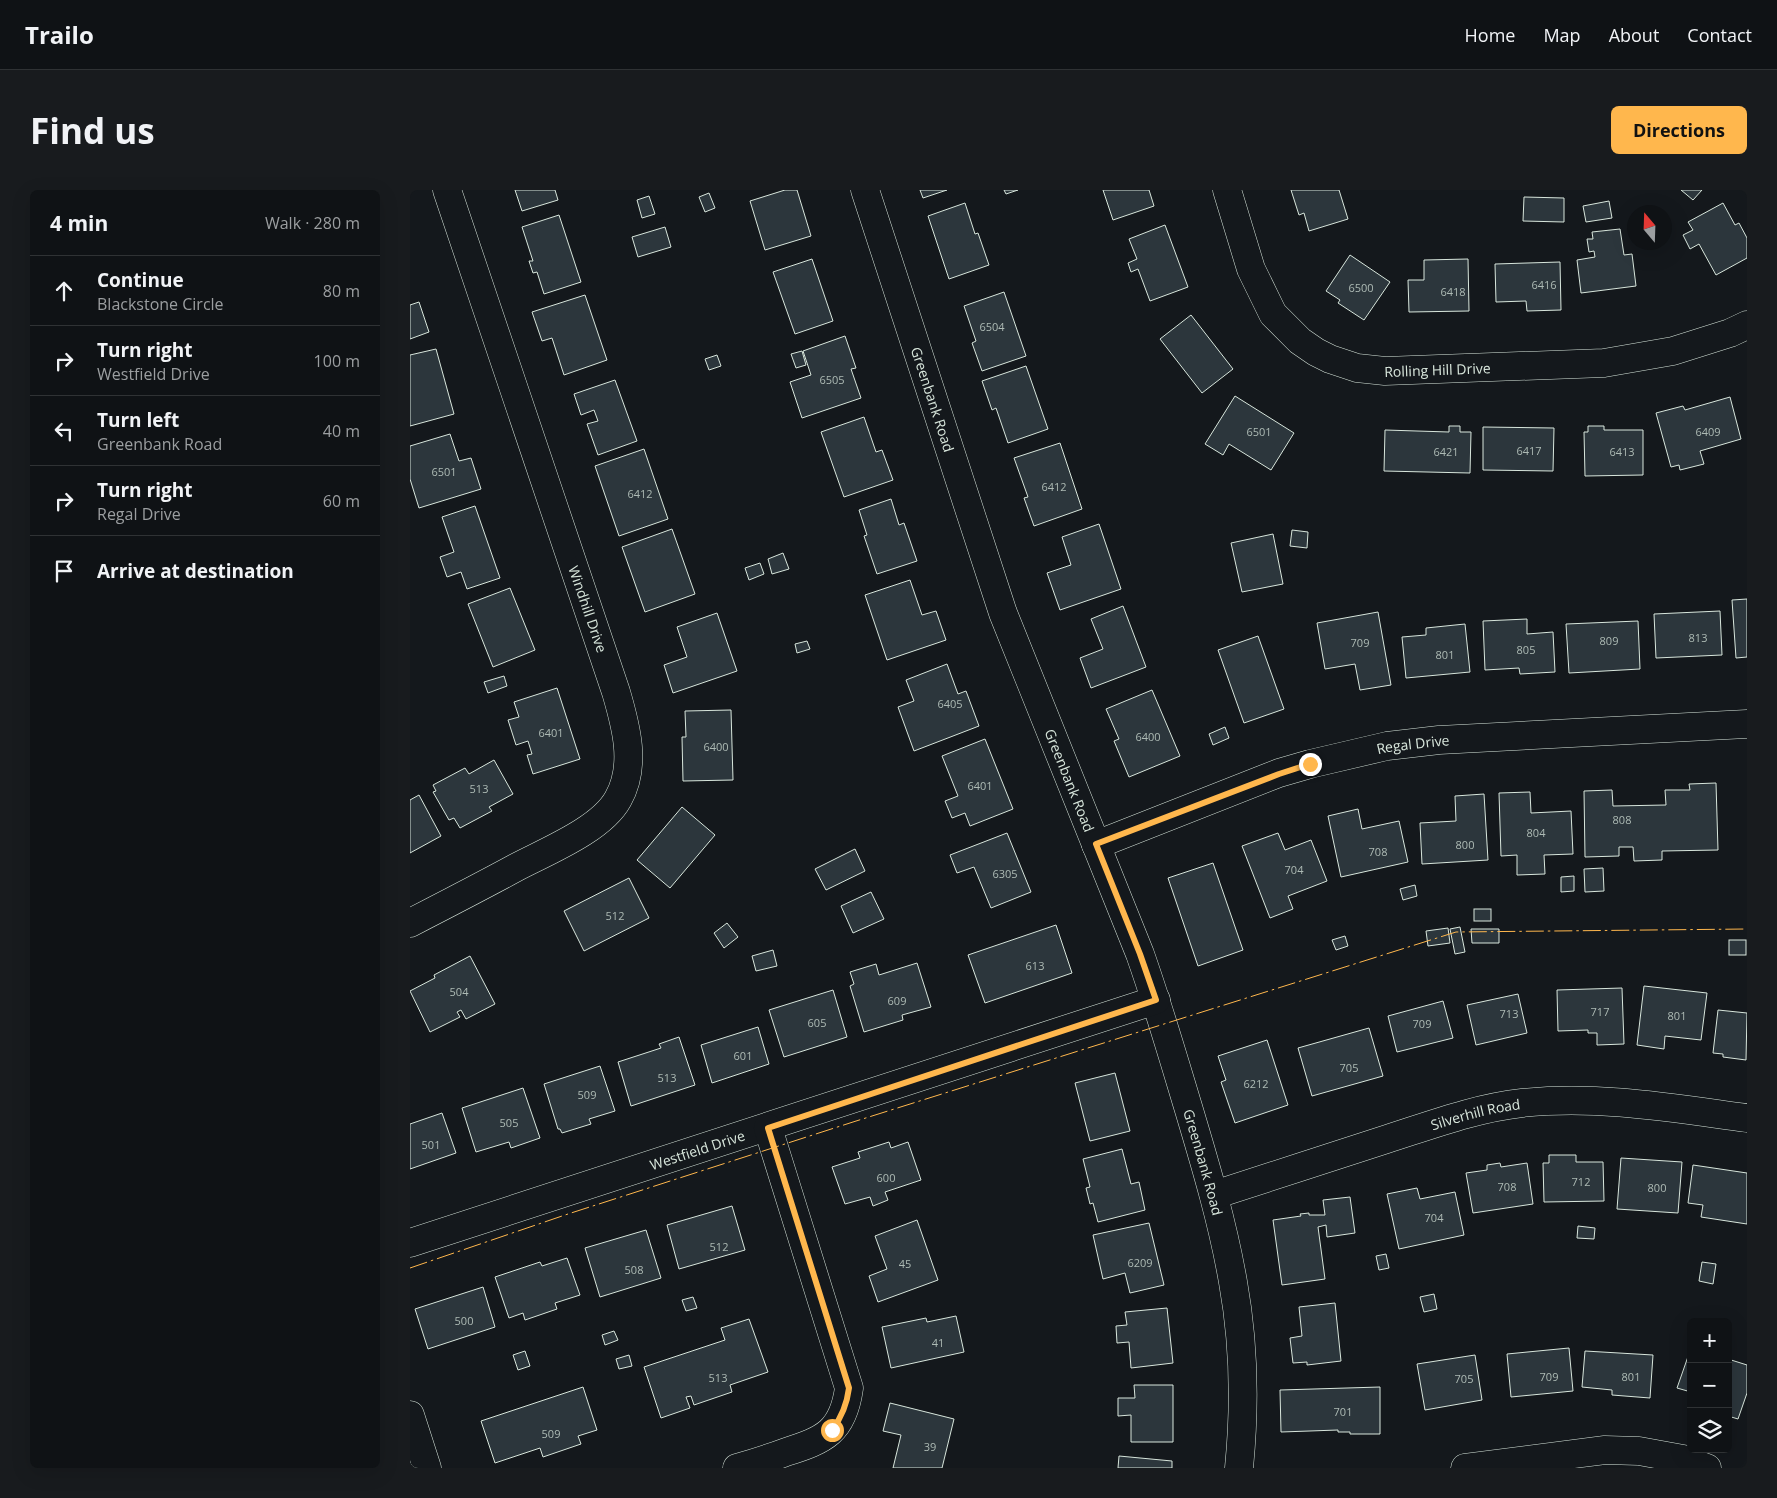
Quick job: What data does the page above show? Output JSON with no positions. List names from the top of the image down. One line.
{"streets":{"street":["Rolling Hill Drive","Greenbank Road","Windhill Drive","Regal Drive","Silverhill Road","Westfield Drive"]},"crossings":[["Greenbank Road","Regal Drive"],["Greenbank Road","Silverhill Road"],["Greenbank Road","Westfield Drive"]],"house_numbers":["6416","6500","6418","6504","6505","6501","6409","6417","6421","6413","6501","6412","6412","813","809","709","805","801","6405","6401","6400","6400","6401","513","808","804","800","708","704","6305","512","613","504","609","717","713","801","605","709","601","705","513","6212","509","505","501","600","712","708","800","704","512","6209","45","508","500","41","709","801","513","705","701","509","39"],"north":"top","page":{"header":"Trailo","nav":["Home","Map","About","Contact"],"buttons":"Directions","title":"Find us","heading":["4 min","Walk · 280 m"],"list":[["Continue","Blackstone Circle","80 m"],["Turn right","Westfield Drive","100 m"],["Turn left","Greenbank Road","40 m"],["Turn right","Regal Drive","60 m"],"Arrive at destination"],"map_buttons":["+","−"]}}
